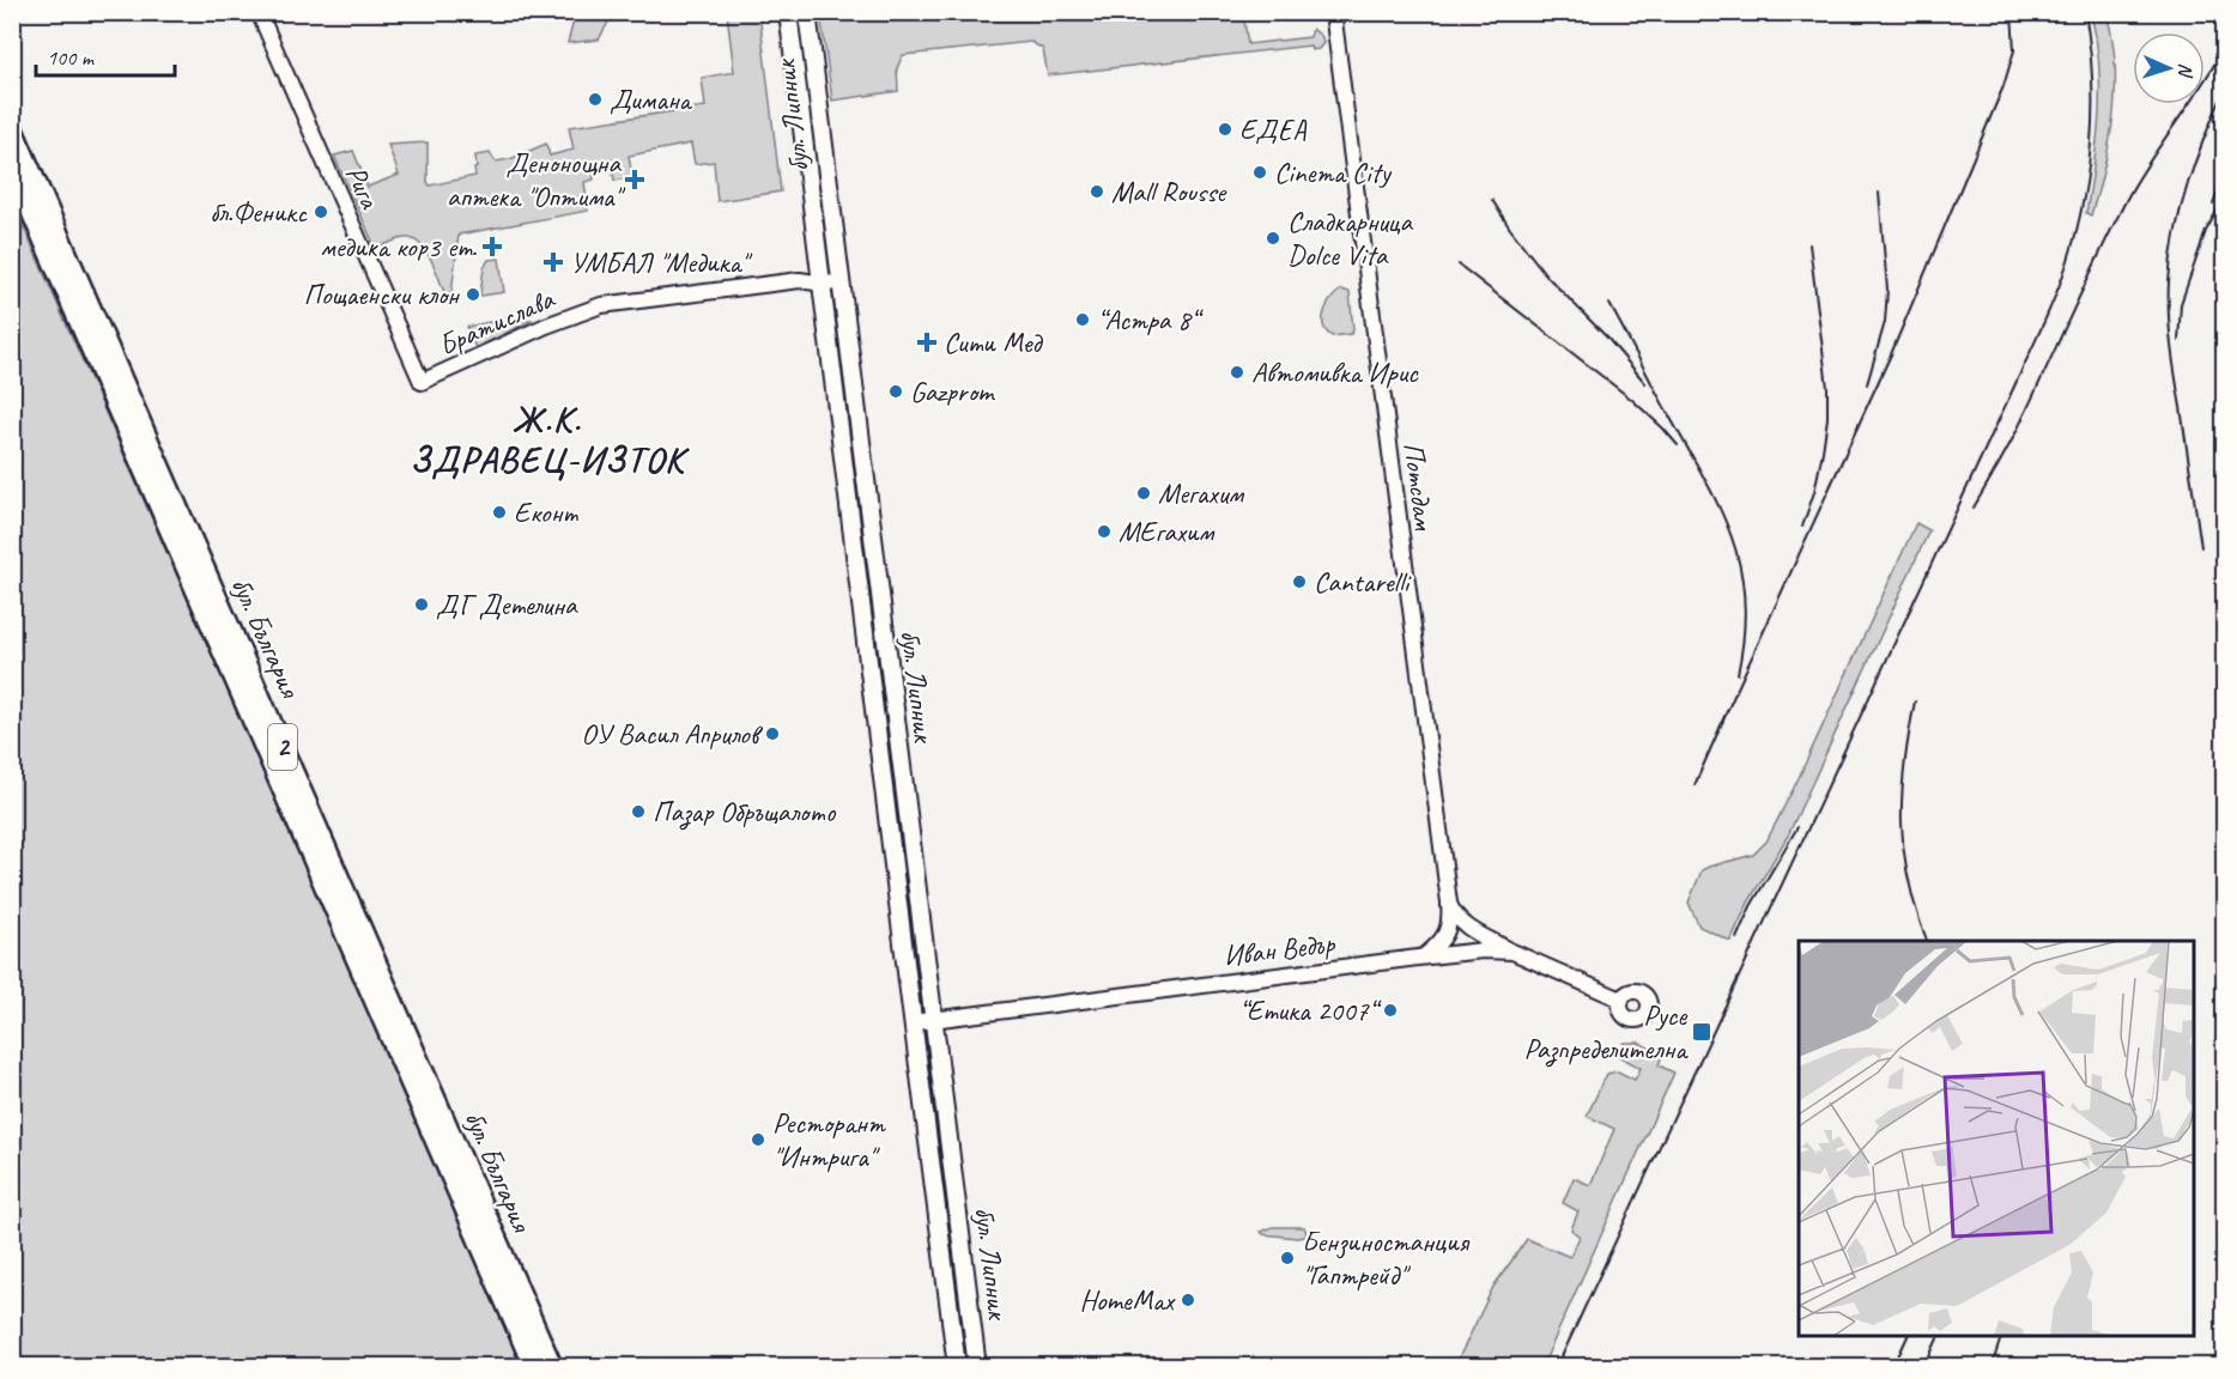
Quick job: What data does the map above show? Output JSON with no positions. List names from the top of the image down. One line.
{"streets":{"highway":["бул. България","2"],"main road":["бул. Липник"],"street":["Рига","Братислава","Потсдам","Иван Ведър"]},"crossings":[["бул. Липник","Братислава"],["бул. Липник","Иван Ведър"],["Рига","Братислава"],["Потсдам","Иван Ведър"]],"districts":["Ж.К. ЗДРАВЕЦ-ИЗТОК"],"places":{"other":["Димана","ЕДЕА","Cinema City","Mall Rousse","бл.Феникс","Сладкарница Dolce Vita","Пощаенски клон","“Астра 8“","Автомивка Ирис","Gazprom","Мегахим","Еконт","МЕгахим","Cantarelli","ДГ Детелина","ОУ Васил Априлов","Пазар Обръщалото","“Етика 2007“","Ресторант \"Интрига\"","Бензиностанция \"Гаптрейд\"","HomeMax"],"health":["Денонощна аптека \"Оптима\"","медика кор3 ет.","УМБАЛ \"Медика\"","Сити Мед"],"transit":["Русе Разпределителна"]},"scale_bar":"100 m","north":"right"}
